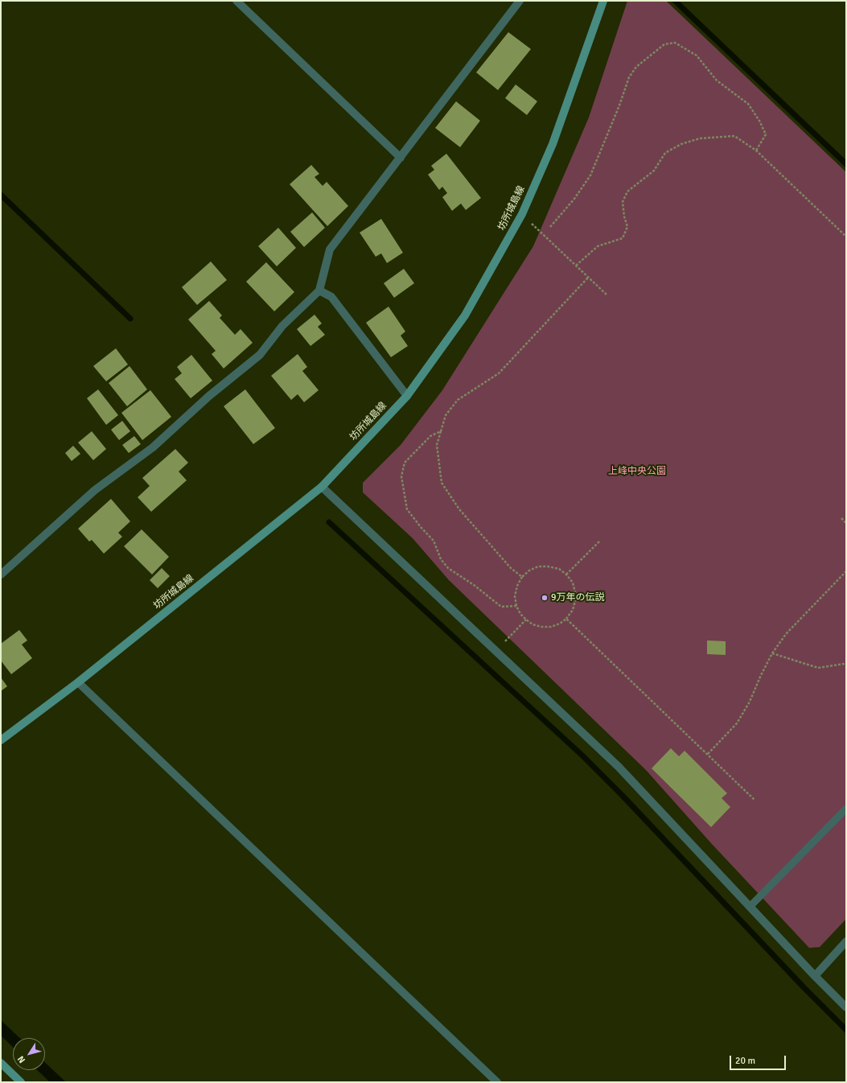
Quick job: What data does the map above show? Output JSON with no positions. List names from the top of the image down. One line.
{"streets":{"main road":["坊所城島線"]},"parks":["上峰中央公園"],"places":["9万年の伝説"],"scale_bar":"20 m","north":"bottom left"}
